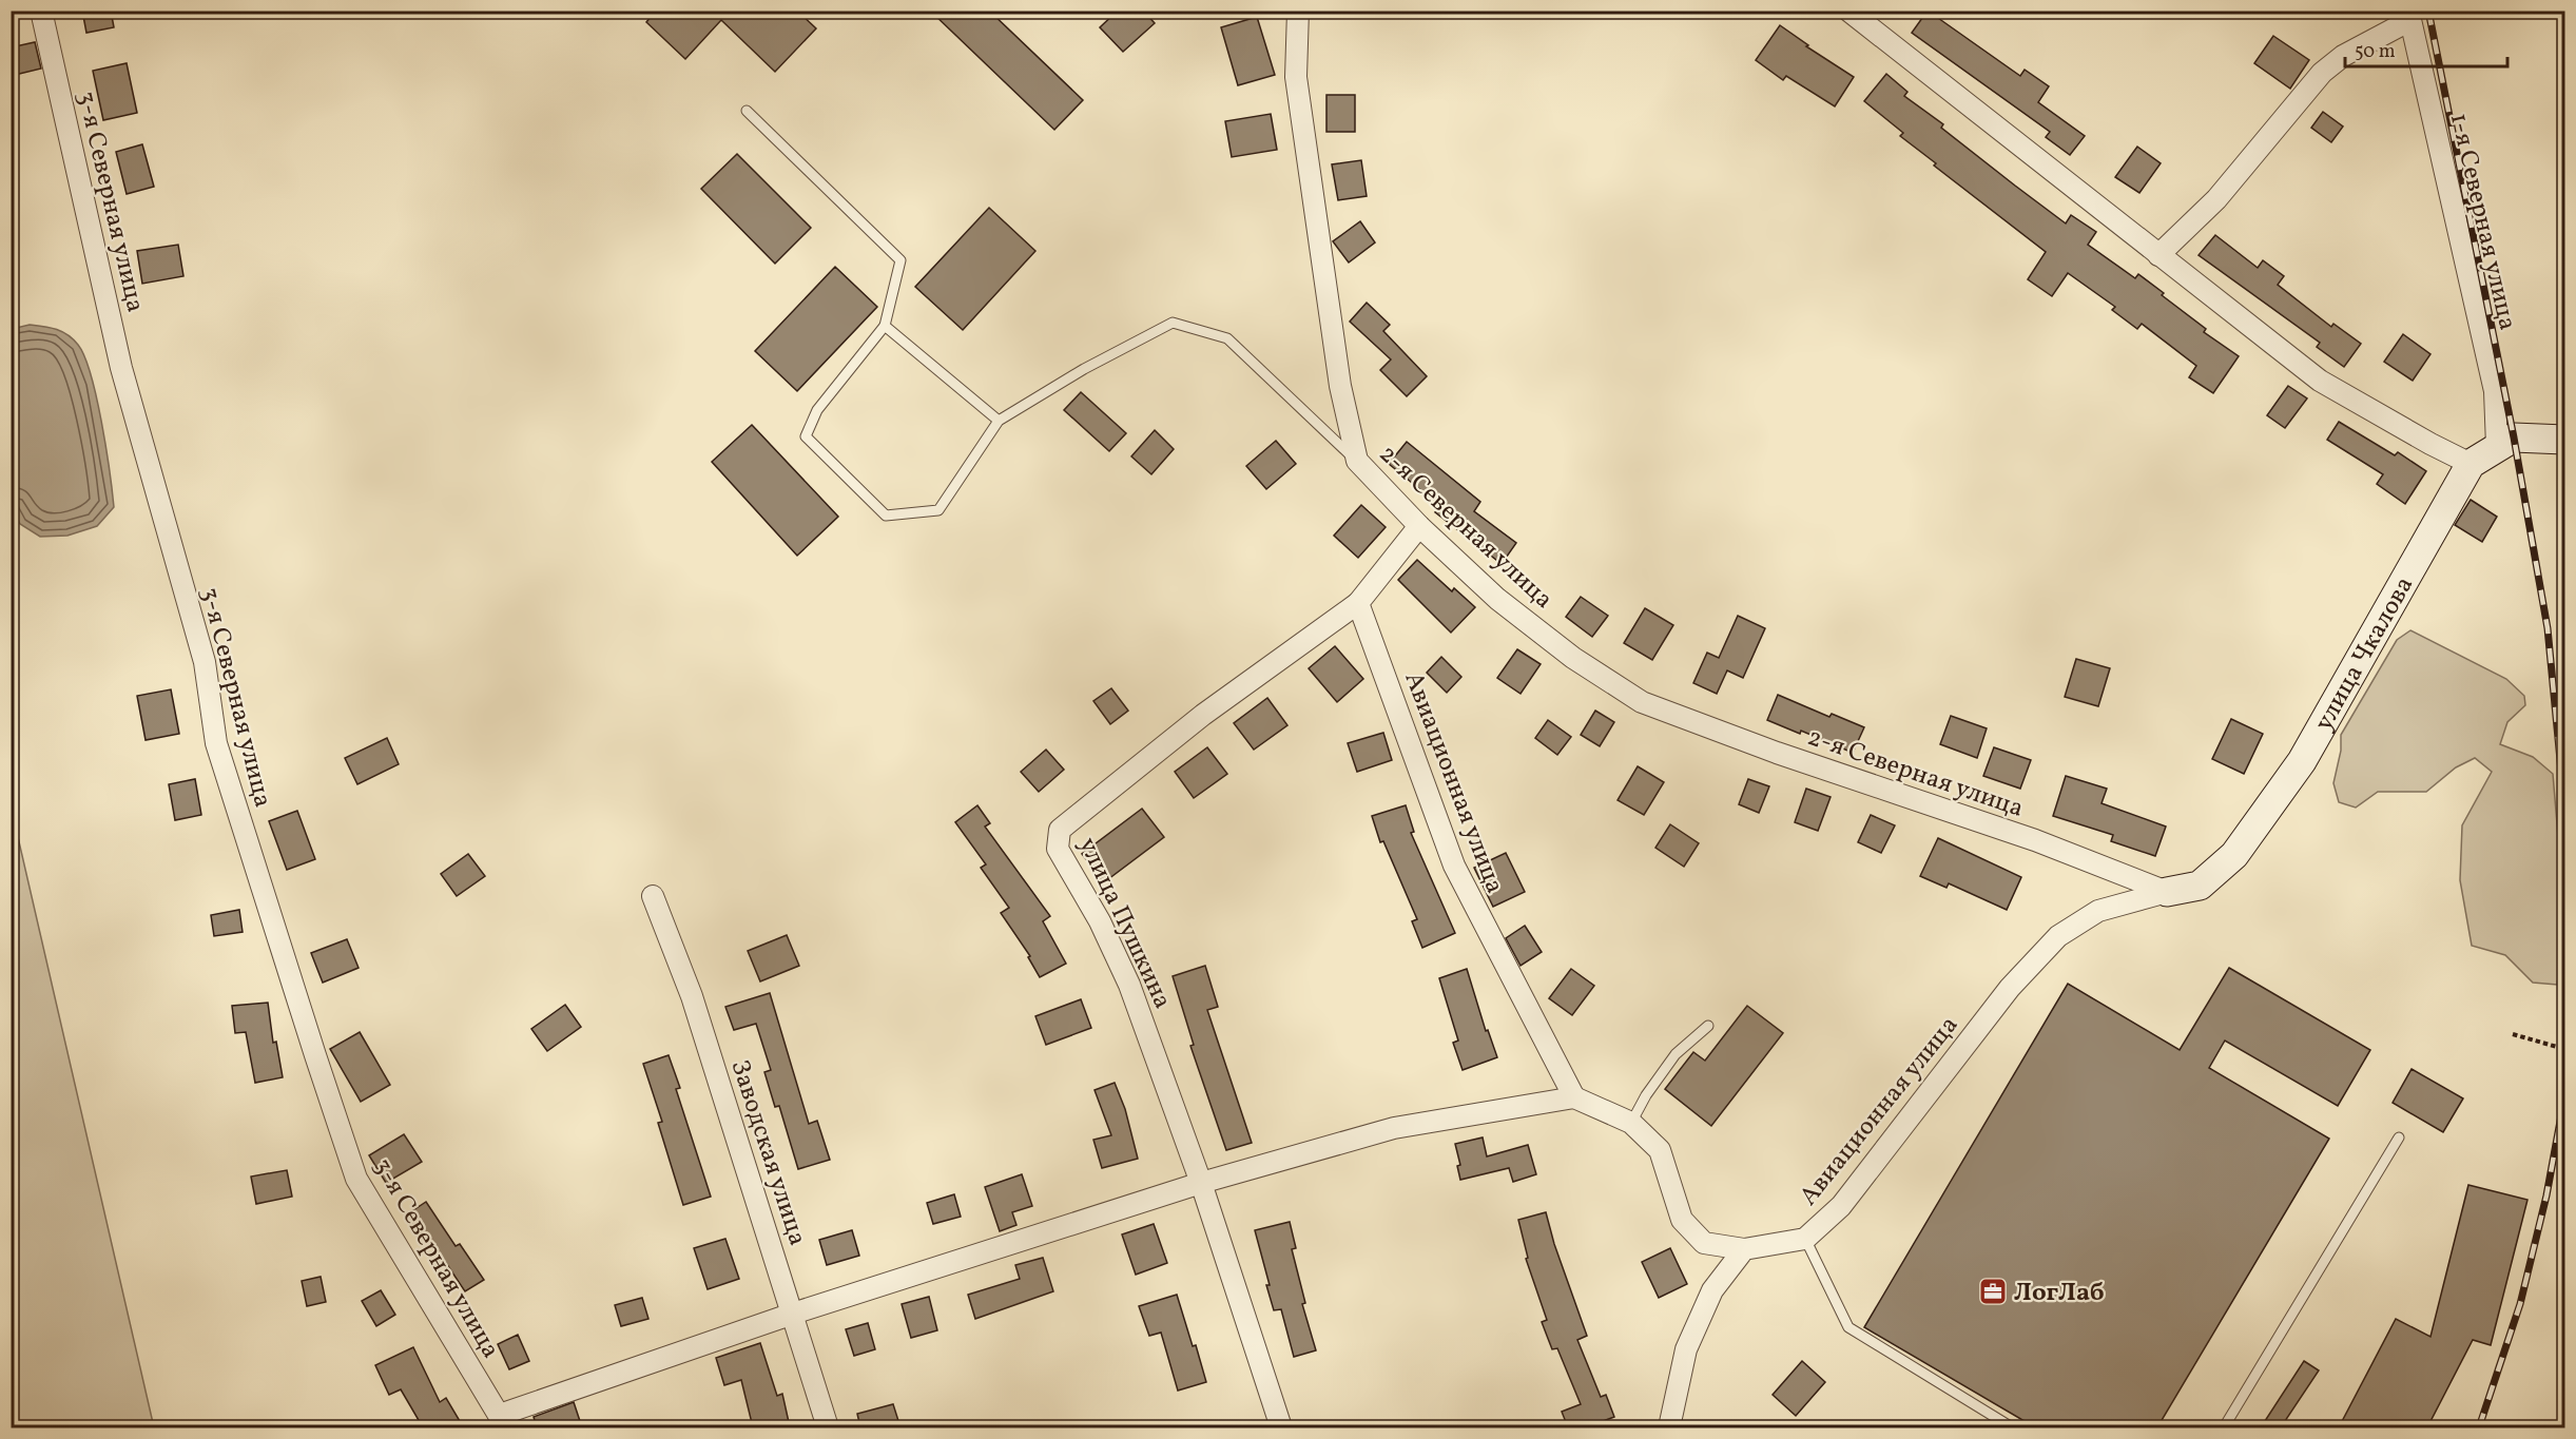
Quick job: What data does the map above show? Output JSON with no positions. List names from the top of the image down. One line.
{"streets":{"street":["3-я Северная улица","1-я Северная улица","2-я Северная улица","улица Чкалова","Авиационная улица","улица Пушкина","Заводская улица"]},"crossings":[["1-я Северная улица","улица Чкалова"],["2-я Северная улица","улица Чкалова"],["2-я Северная улица","Авиационная улица"],["улица Чкалова","Авиационная улица"],["Авиационная улица","улица Пушкина"]],"places":{"office":["ЛогЛаб"]},"scale_bar":"50 m"}
